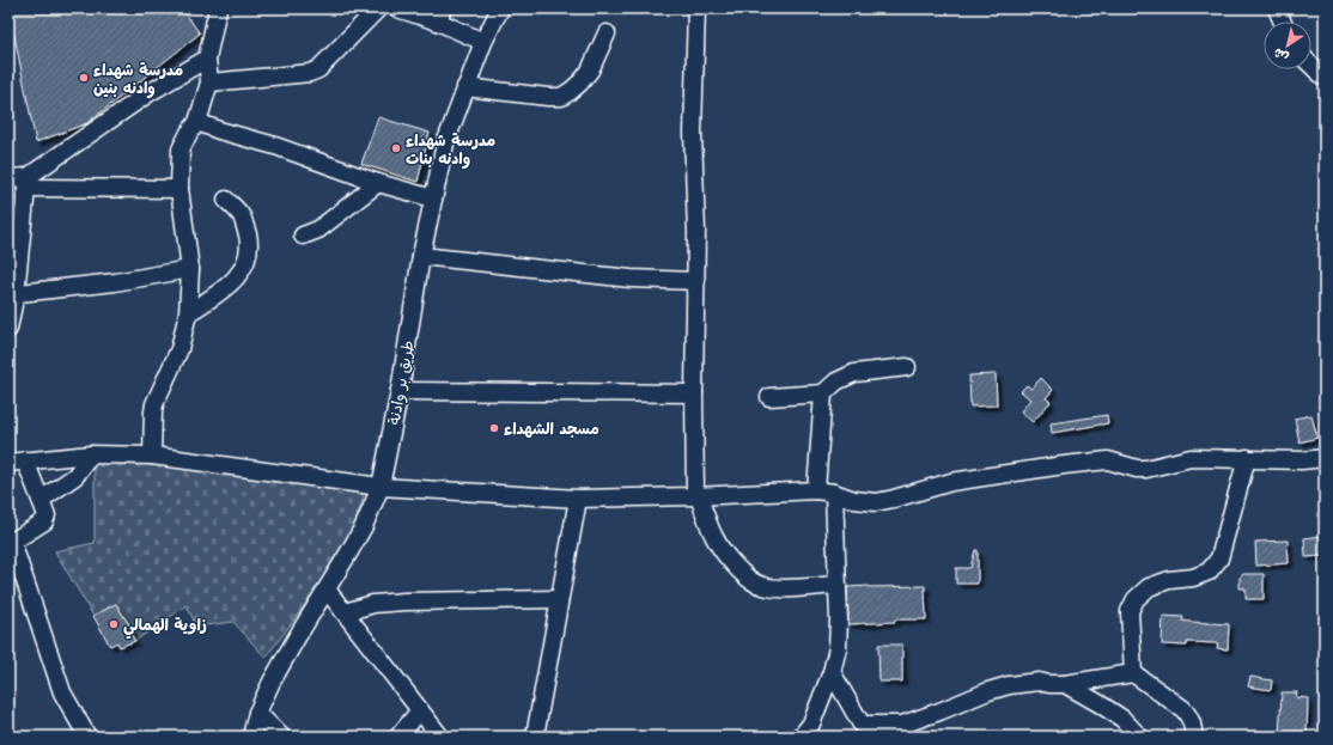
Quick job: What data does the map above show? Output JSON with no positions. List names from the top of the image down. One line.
{"streets":{"street":["طريق بر وادنة"]},"places":["مدرسة شهداء وادنه بنين","مدرسة شهداء وادنه بنات","مسجد الشهداء","زاوية الهمالي"],"north":"bottom left"}
